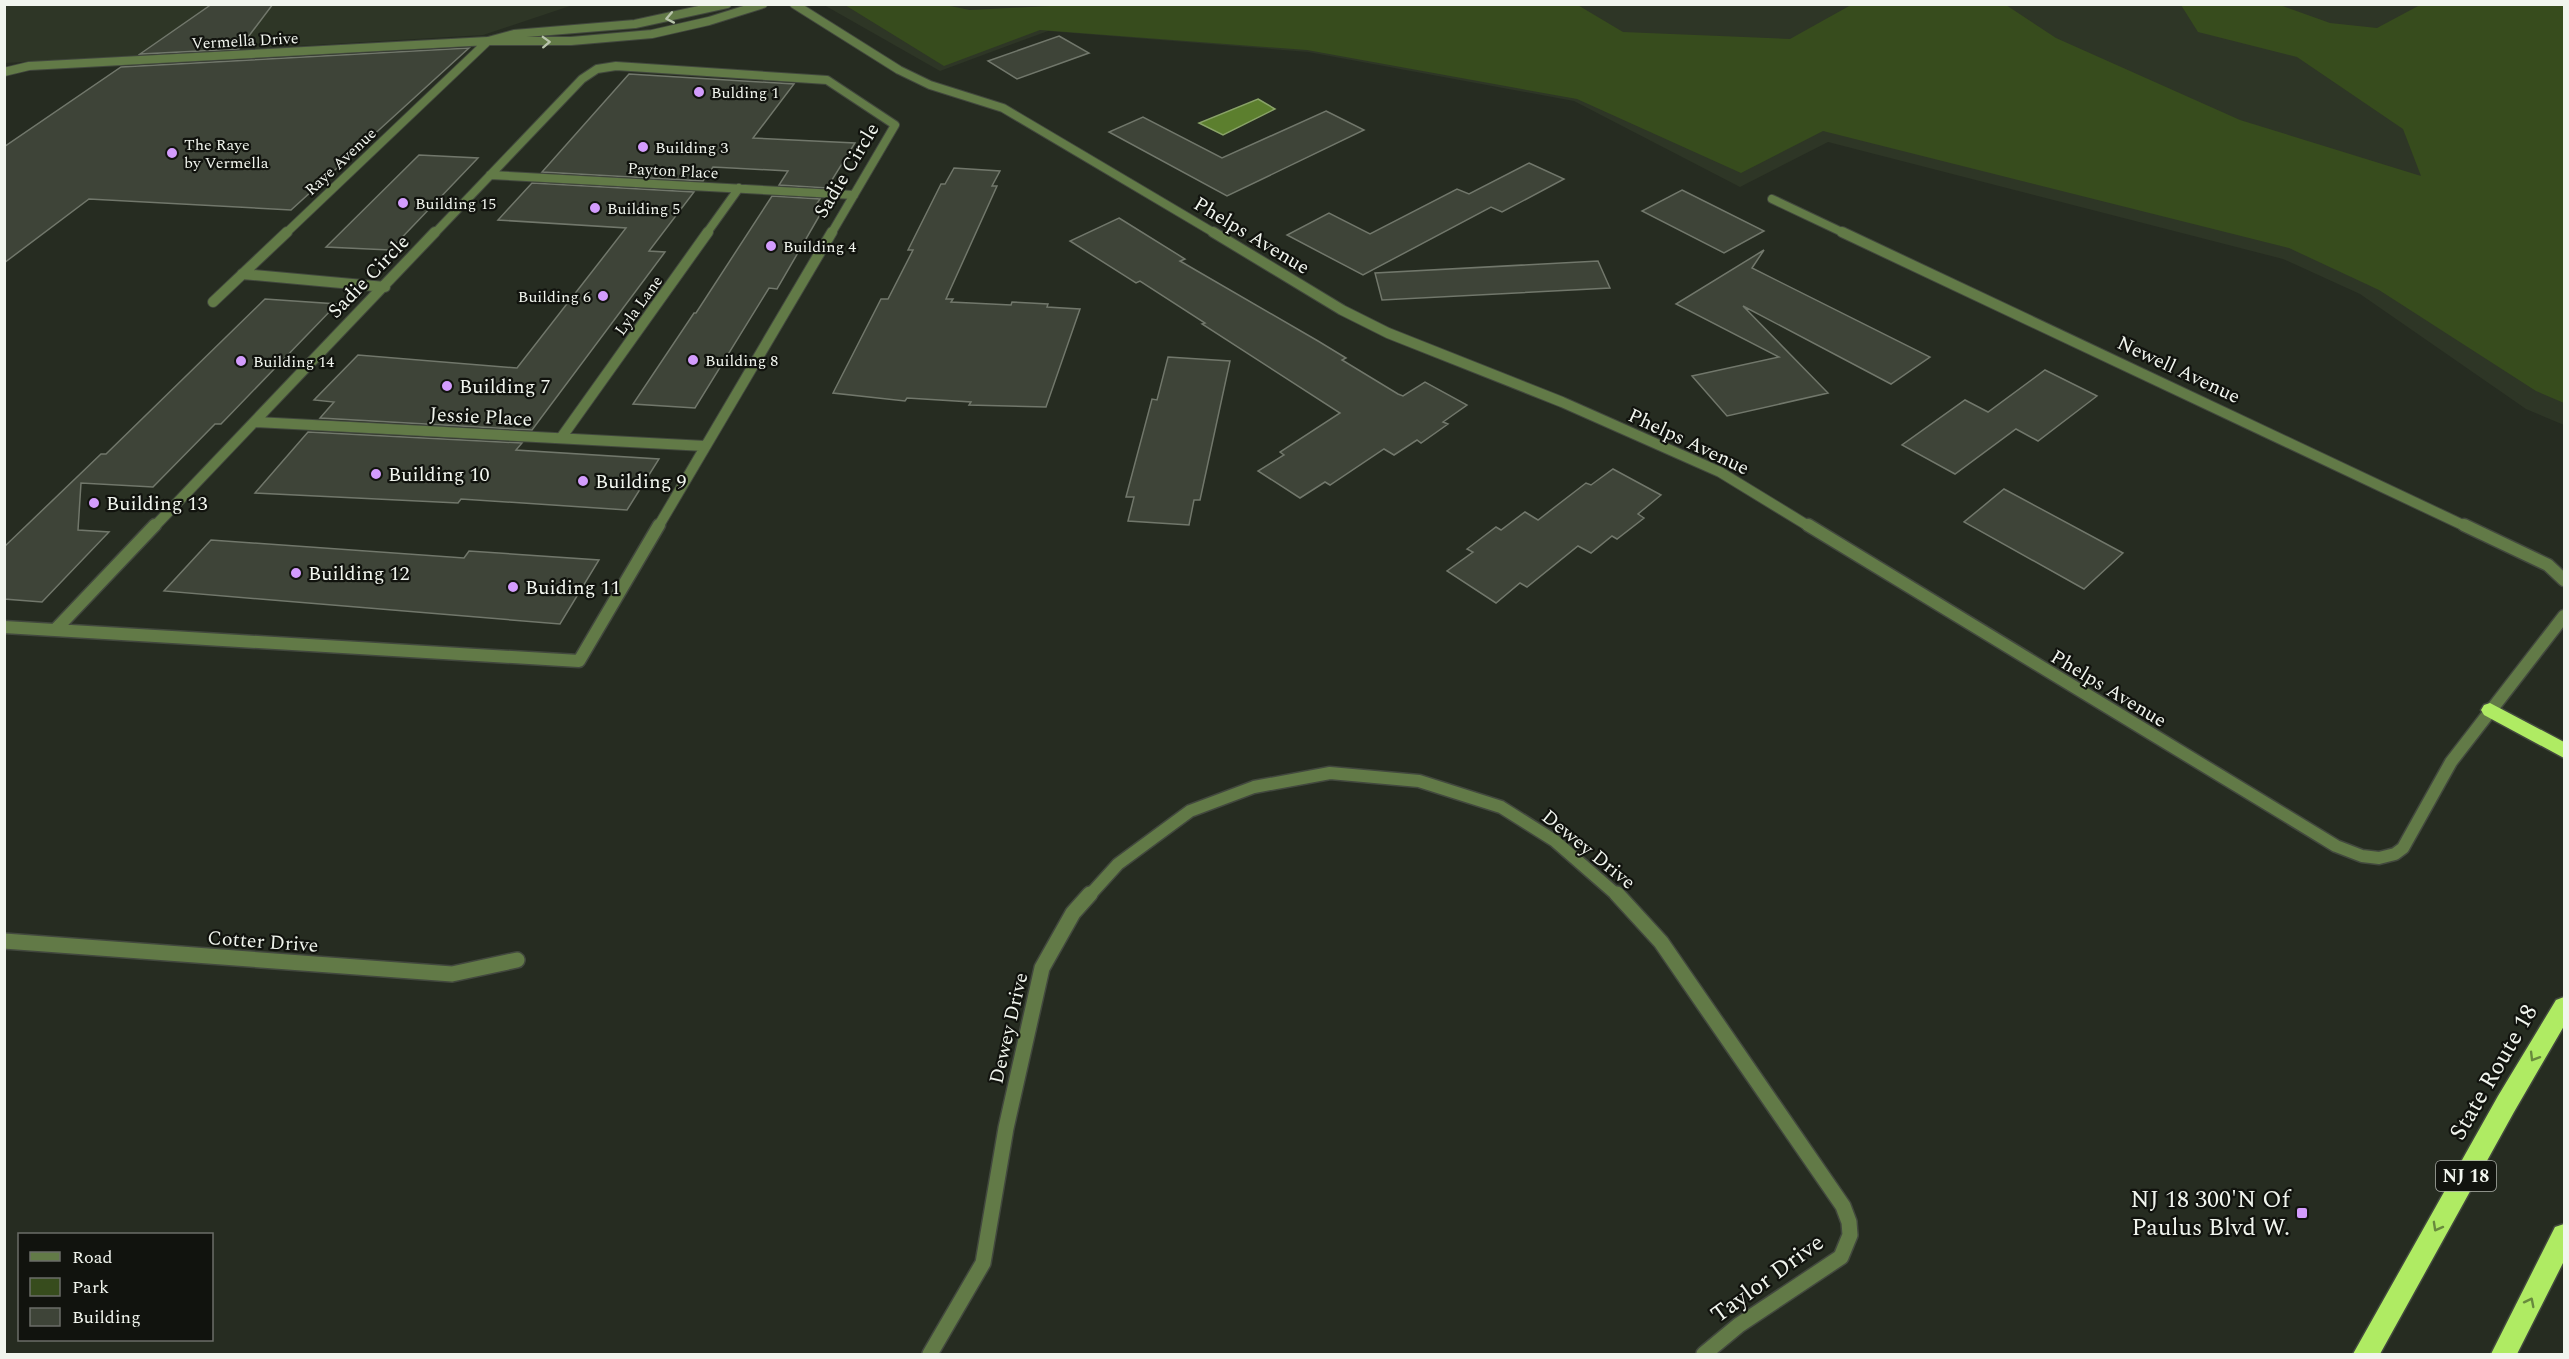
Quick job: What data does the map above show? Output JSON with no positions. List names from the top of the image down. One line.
{"streets":{"highway":["State Route 18","NJ 18"],"street":["Vermella Drive","Raye Avenue","Payton Place","Sadie Circle","Phelps Avenue","Lyla Lane","Newell Avenue","Jessie Place","Dewey Drive","Cotter Drive","Taylor Drive"]},"crossings":[["Vermella Drive","Raye Avenue"],["Payton Place","Sadie Circle"],["Payton Place","Lyla Lane"],["Sadie Circle","Jessie Place"],["Lyla Lane","Jessie Place"],["Dewey Drive","Taylor Drive"]],"places":{"other":["Bulding 1","Building 3","The Raye by Vermella","Building 15","Building 5","Building 4","Building 6","Building 8","Building 14","Building 7","Building 10","Building 9","Building 13","Building 12","Buiding 11"],"transit":["NJ 18 300'N Of Paulus Blvd W."]},"legend":["Road","Park","Building"]}
